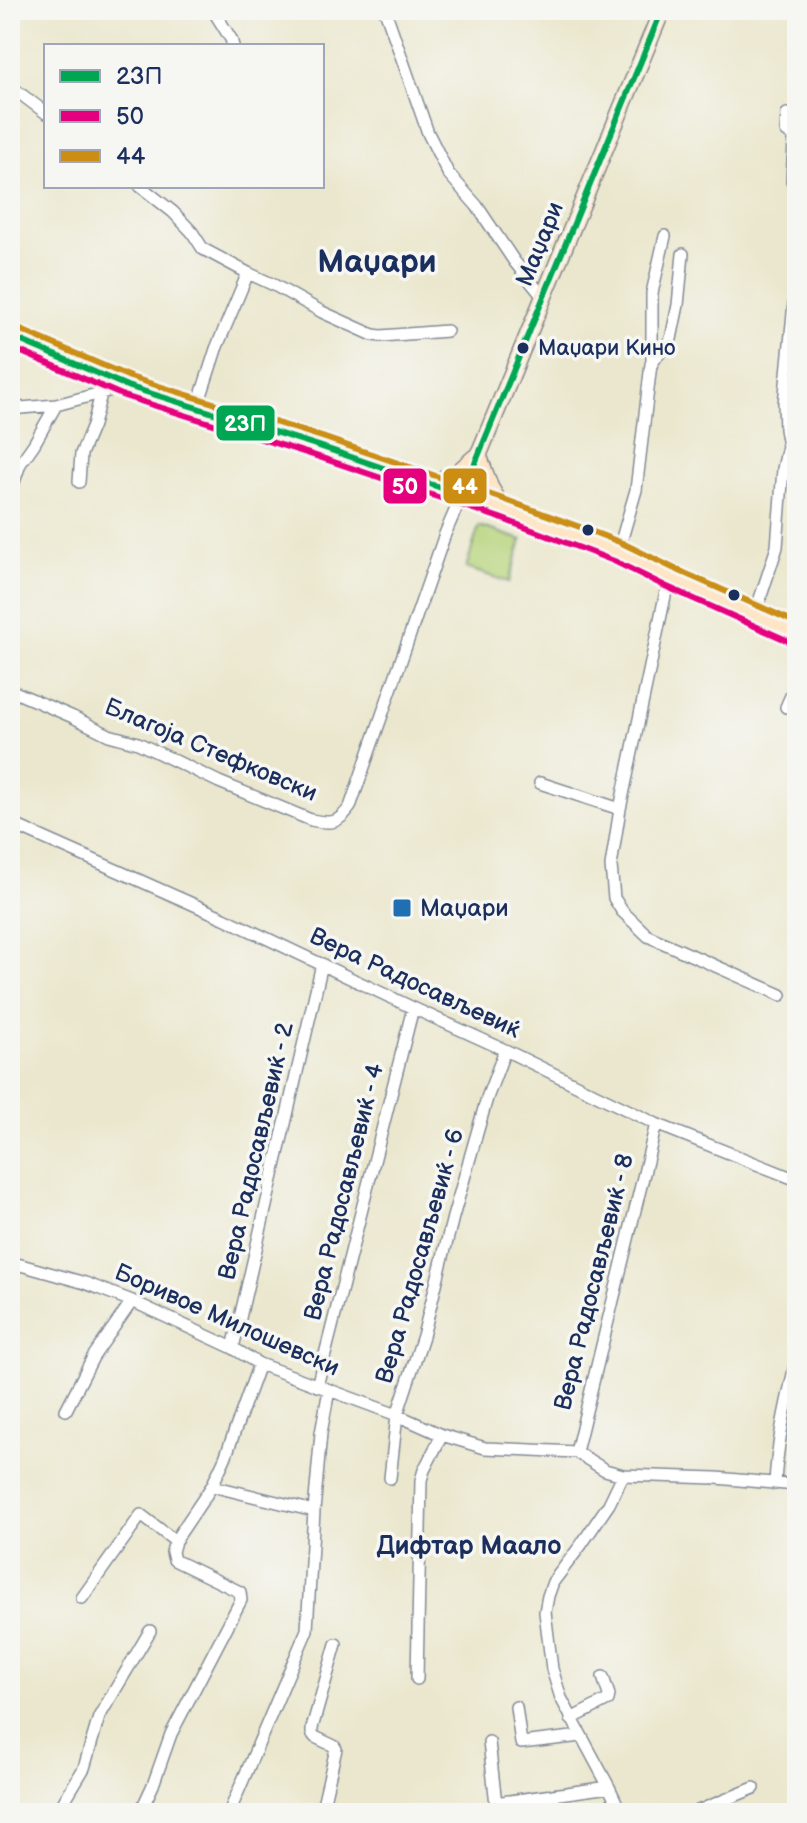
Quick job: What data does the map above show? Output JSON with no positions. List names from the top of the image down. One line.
{"streets":{"main road":["Маџари"],"street":["Благоја Стефковски","Вера Радосављевиќ","Вера Радосављевиќ - 2","Вера Радосављевиќ - 4","Вера Радосављевиќ - 6","Вера Радосављевиќ - 8","Боривое Милошевски"]},"crossings":[["Маџари","Благоја Стефковски"],["Вера Радосављевиќ","Вера Радосављевиќ - 2"],["Вера Радосављевиќ","Вера Радосављевиќ - 4"],["Вера Радосављевиќ","Вера Радосављевиќ - 6"],["Вера Радосављевиќ","Вера Радосављевиќ - 8"],["Вера Радосављевиќ - 2","Боривое Милошевски"],["Вера Радосављевиќ - 4","Боривое Милошевски"],["Вера Радосављевиќ - 6","Боривое Милошевски"],["Вера Радосављевиќ - 8","Боривое Милошевски"]],"districts":["Маџари","Дифтар Маало"],"places":{"other":["Маџари Кино"],"transit":["Маџари"]},"lines":["transit line 23П","transit line 44","transit line 50"],"legend":["23П","50","44"]}
